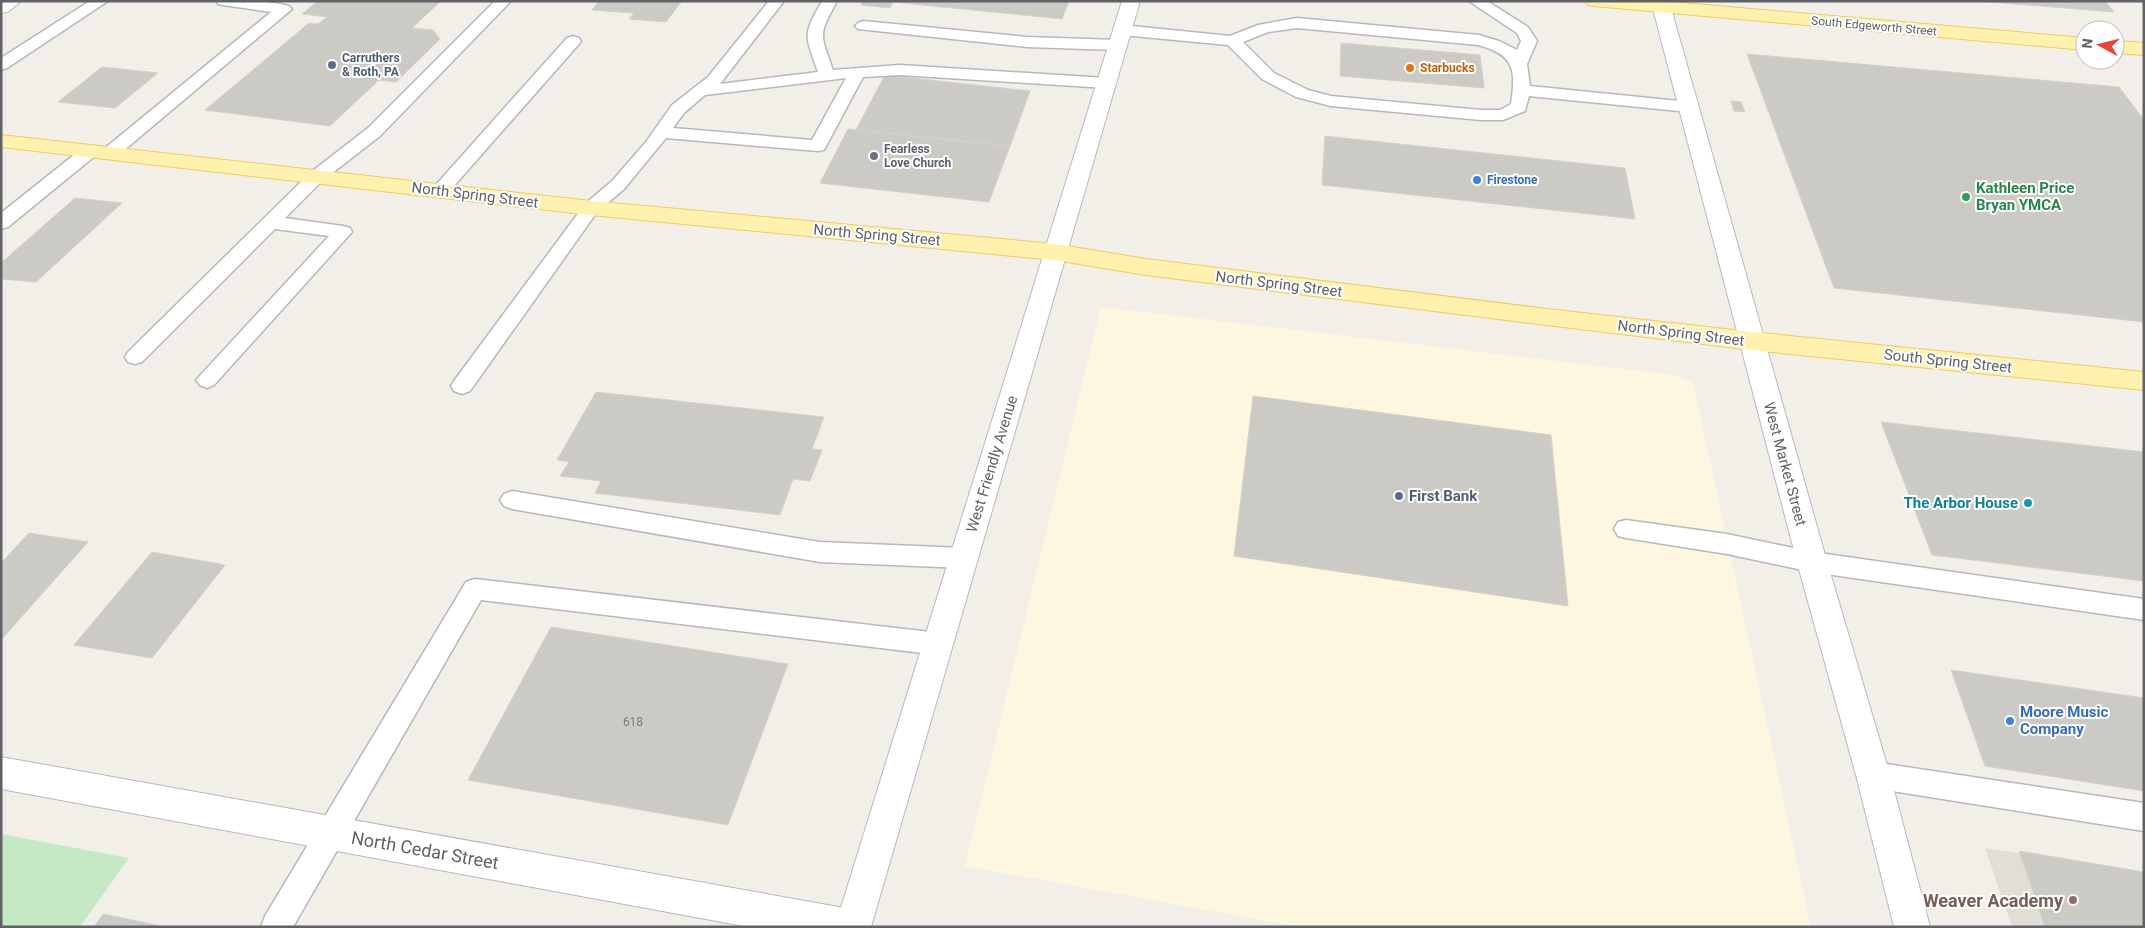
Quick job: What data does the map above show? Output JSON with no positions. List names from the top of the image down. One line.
{"streets":{"main road":["South Edgeworth Street","North Spring Street","South Spring Street","West Friendly Avenue","West Market Street","North Cedar Street"]},"crossings":[["South Edgeworth Street","West Market Street"],["North Spring Street","South Spring Street"],["North Spring Street","West Friendly Avenue"],["North Spring Street","West Market Street"],["South Spring Street","West Market Street"],["West Friendly Avenue","North Cedar Street"]],"places":["Carruthers & Roth, PA","Starbucks","Fearless Love Church","Firestone","Kathleen Price Bryan YMCA","First Bank","The Arbor House","Moore Music Company","Weaver Academy"],"house_numbers":["618"],"north":"left"}
